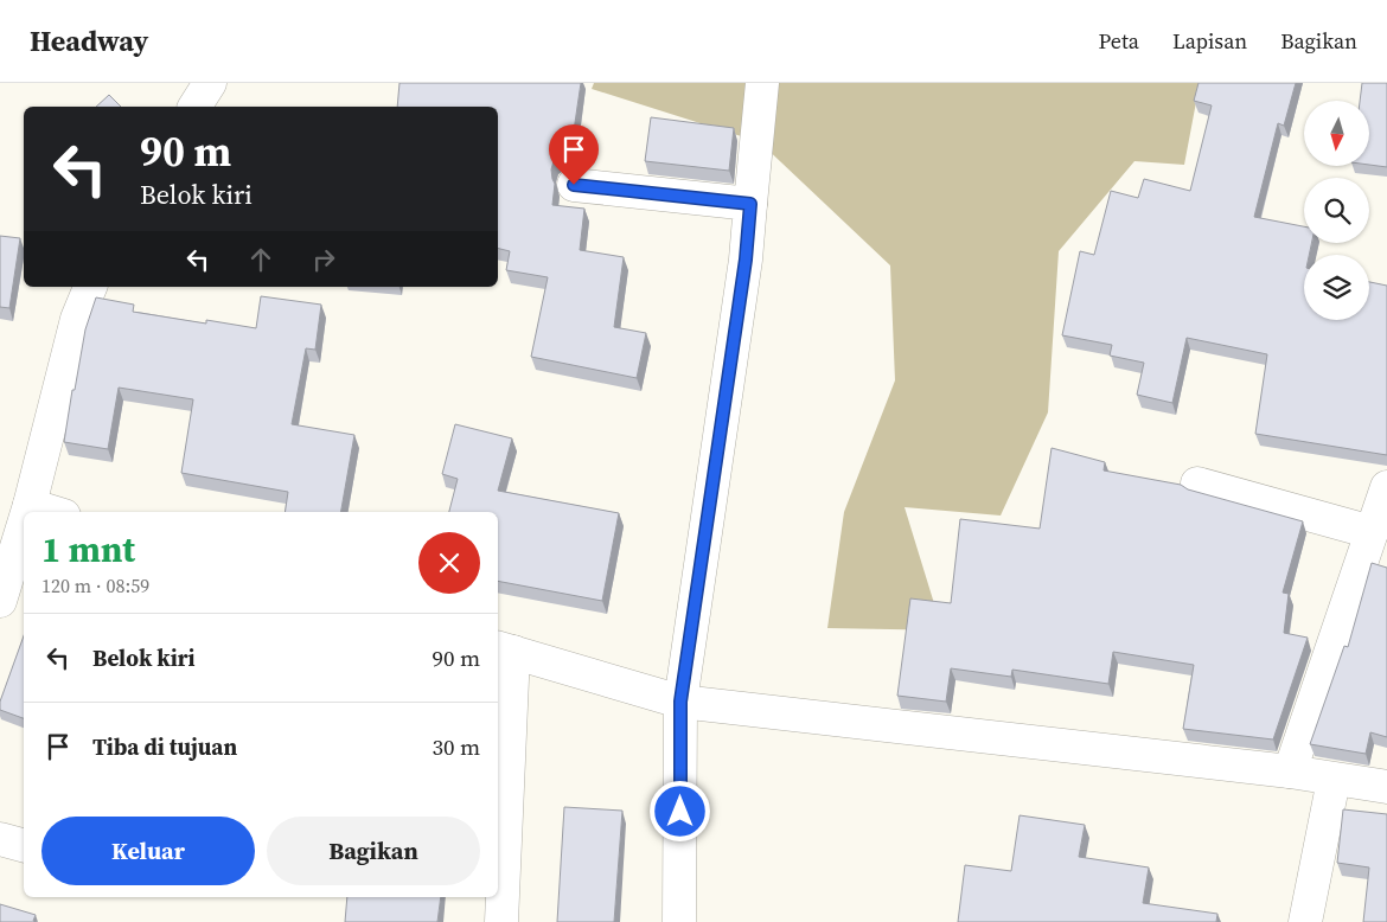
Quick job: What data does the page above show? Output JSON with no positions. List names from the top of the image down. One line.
{"north":"bottom","page":{"header":"Headway","nav":["Peta","Lapisan","Bagikan"],"turn":["90 m","Belok kiri"],"heading":["1 mnt","120 m · 08:59"],"list":[{"name":"Belok kiri","value":"90 m"},{"name":"Tiba di tujuan","value":"30 m"}],"buttons":["Keluar","Bagikan"]}}
